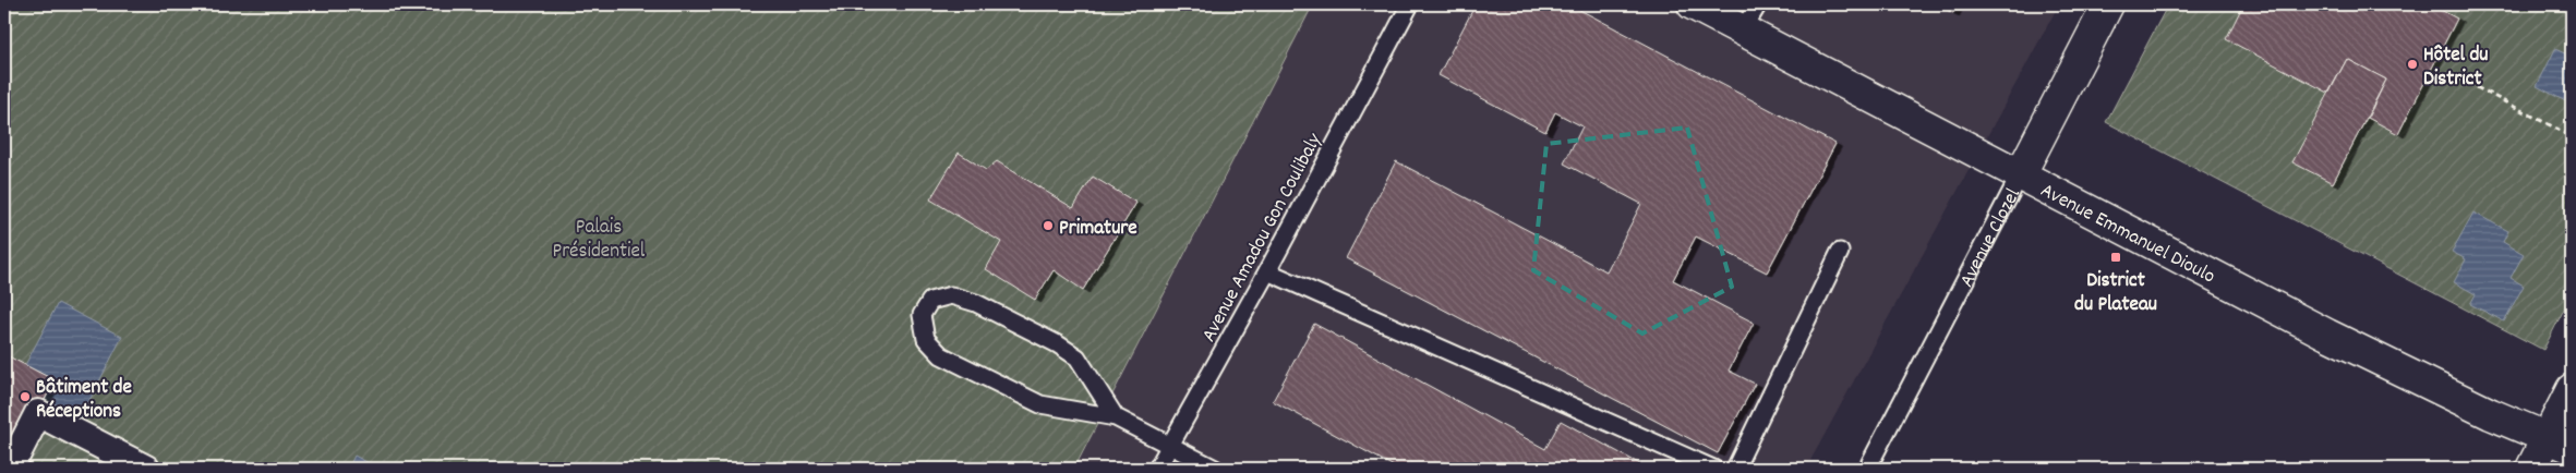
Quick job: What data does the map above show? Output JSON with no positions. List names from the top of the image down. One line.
{"streets":{"street":["Avenue Emmanuel Dioulo","Avenue Clozel"],"lane":["Avenue Amadou Gon Coulibaly"]},"crossings":[["Avenue Emmanuel Dioulo","Avenue Clozel"]],"parks":["Palais Présidentiel"],"places":{"other":["Hôtel du District","Primature","Bâtiment de Réceptions"],"transit":["District du Plateau"]}}
